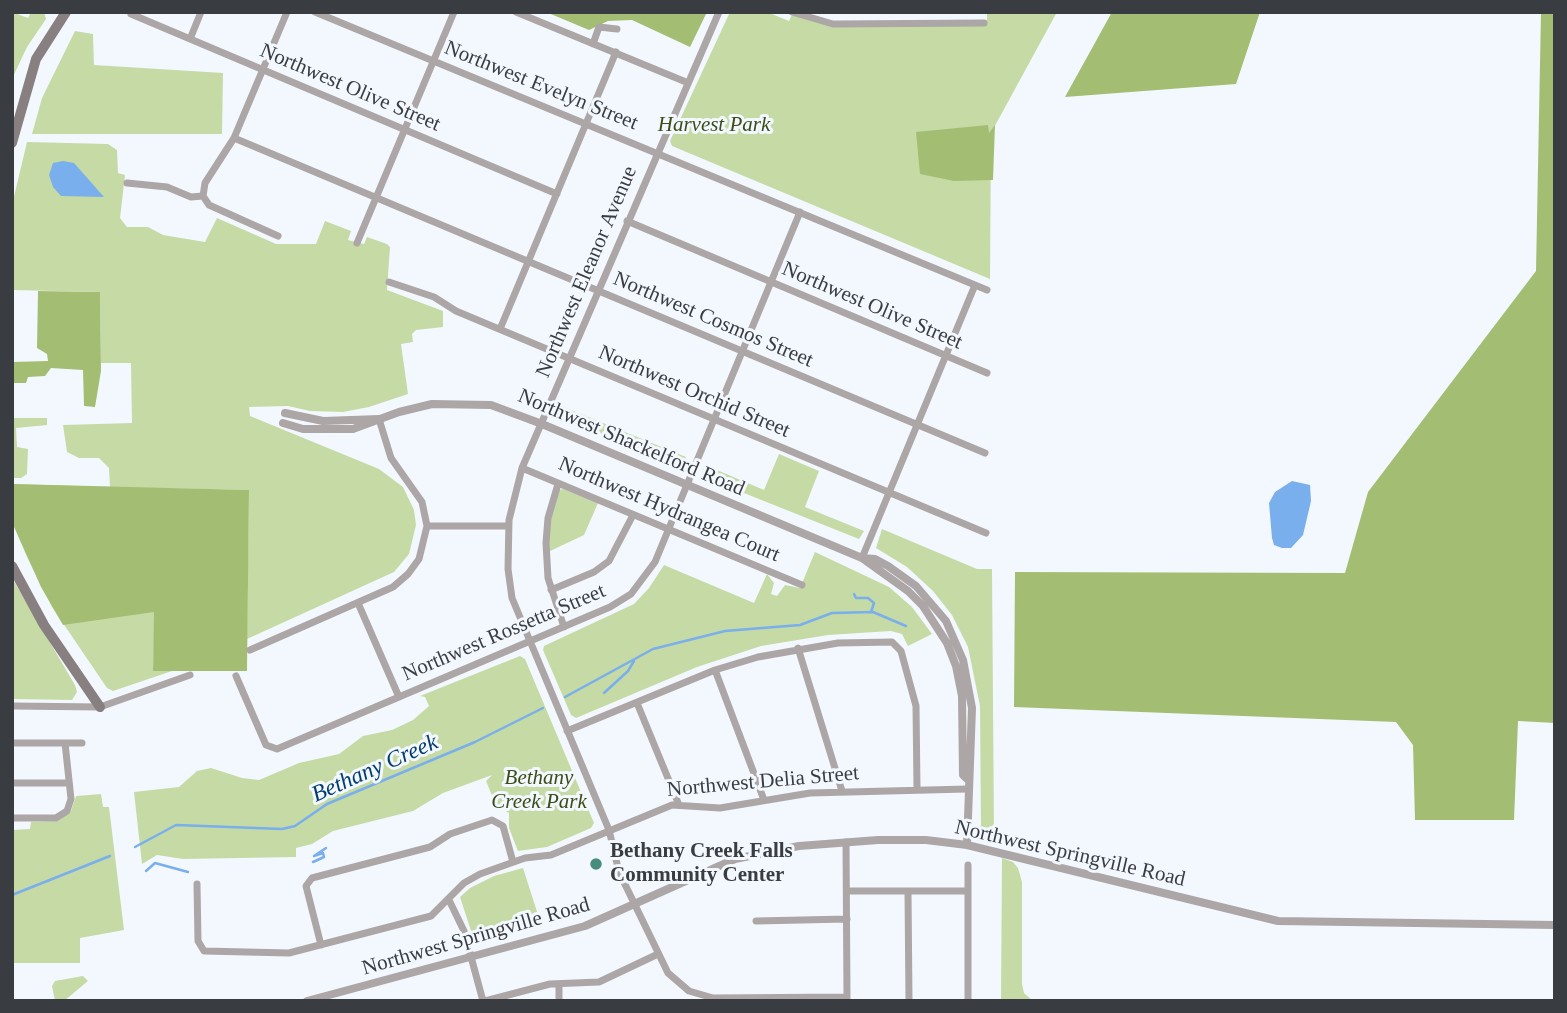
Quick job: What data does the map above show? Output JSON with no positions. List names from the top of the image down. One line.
{"streets":{"street":["Northwest Evelyn Street","Northwest Olive Street","Northwest Eleanor Avenue","Northwest Cosmos Street","Northwest Orchid Street","Northwest Shackelford Road","Northwest Hydrangea Court","Northwest Rossetta Street","Northwest Delia Street","Northwest Springville Road"]},"crossings":[["Northwest Evelyn Street","Northwest Eleanor Avenue"],["Northwest Evelyn Street","Northwest Rossetta Street"],["Northwest Olive Street","Northwest Eleanor Avenue"],["Northwest Olive Street","Northwest Rossetta Street"],["Northwest Eleanor Avenue","Northwest Cosmos Street"],["Northwest Eleanor Avenue","Northwest Orchid Street"],["Northwest Eleanor Avenue","Northwest Shackelford Road"],["Northwest Eleanor Avenue","Northwest Hydrangea Court"],["Northwest Eleanor Avenue","Northwest Rossetta Street"],["Northwest Eleanor Avenue","Northwest Delia Street"],["Northwest Eleanor Avenue","Northwest Springville Road"],["Northwest Cosmos Street","Northwest Rossetta Street"],["Northwest Orchid Street","Northwest Rossetta Street"],["Northwest Shackelford Road","Northwest Rossetta Street"],["Northwest Shackelford Road","Northwest Delia Street"],["Northwest Shackelford Road","Northwest Springville Road"],["Northwest Hydrangea Court","Northwest Rossetta Street"]],"water":["Bethany Creek"],"parks":["Harvest Park","Bethany Creek Park"],"places":["Bethany Creek Falls Community Center"]}
